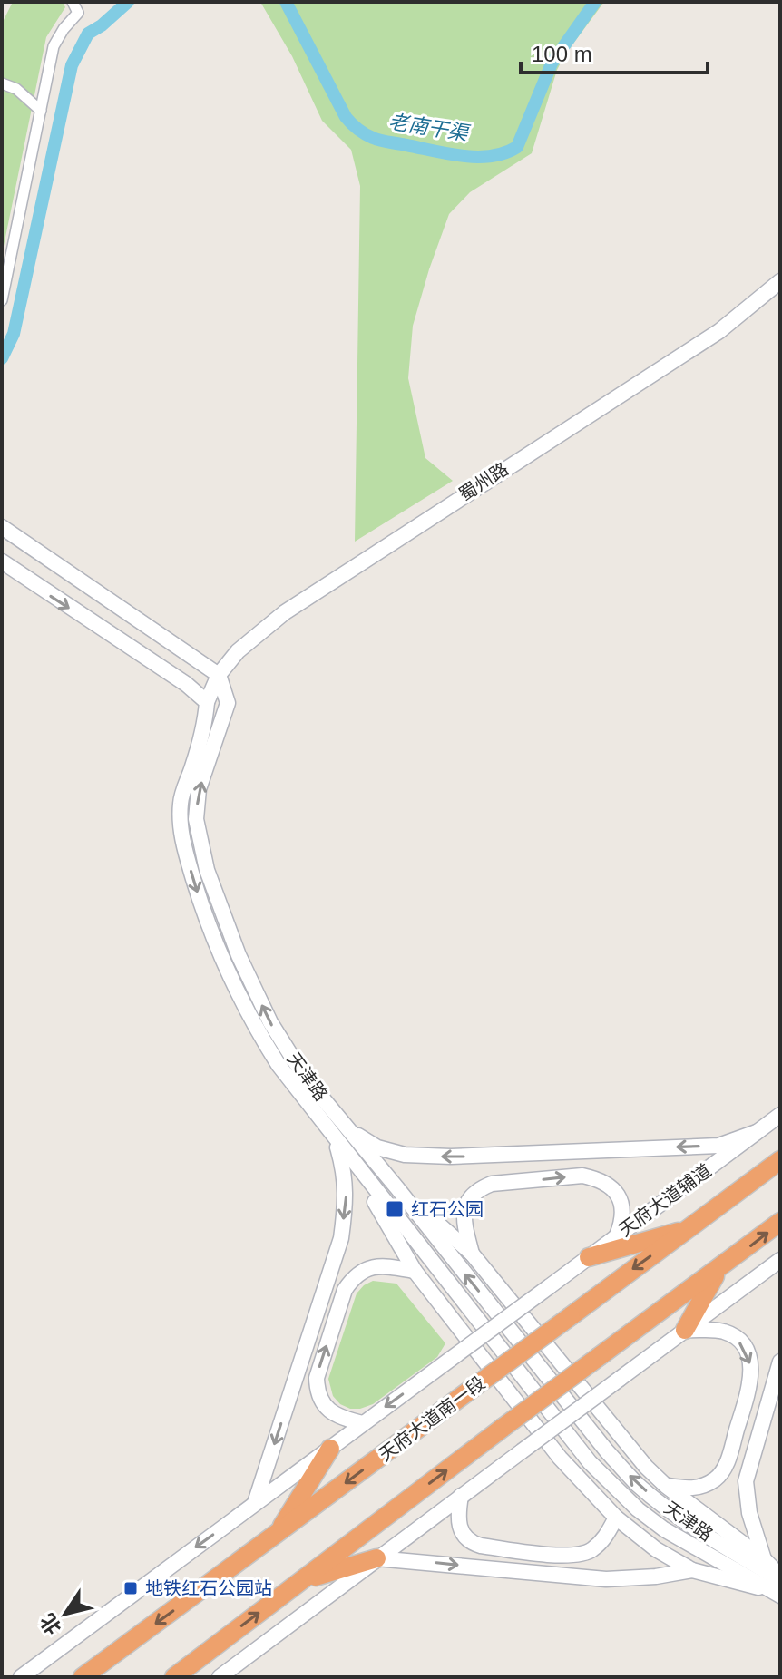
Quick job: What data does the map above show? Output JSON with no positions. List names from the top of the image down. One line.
{"streets":{"highway":["天府大道南一段"],"street":["蜀州路","天津路","天府大道辅道"]},"crossings":[["蜀州路","天津路"]],"water":["老南干渠"],"places":{"transit":["红石公园","地铁红石公园站"]},"scale_bar":"100 m","north":"bottom left"}
